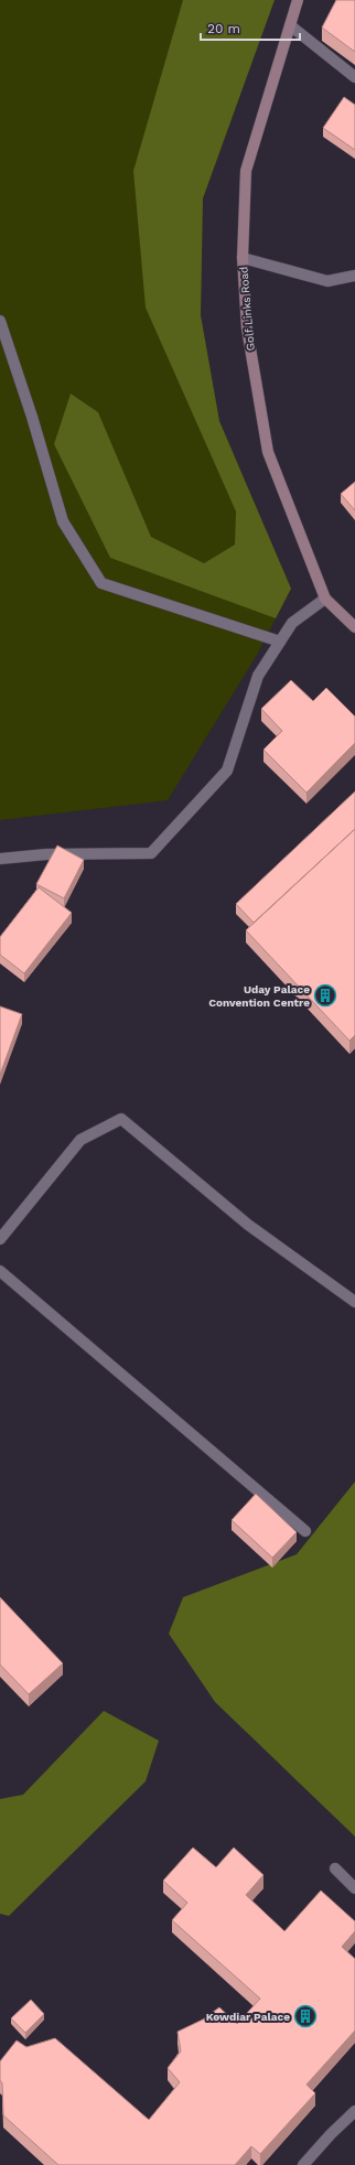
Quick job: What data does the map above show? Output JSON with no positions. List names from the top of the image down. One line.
{"streets":{"street":["Golf Links Road"]},"places":{"building":["Uday Palace Convention Centre","Kowdiar Palace"]},"scale_bar":"20 m"}
